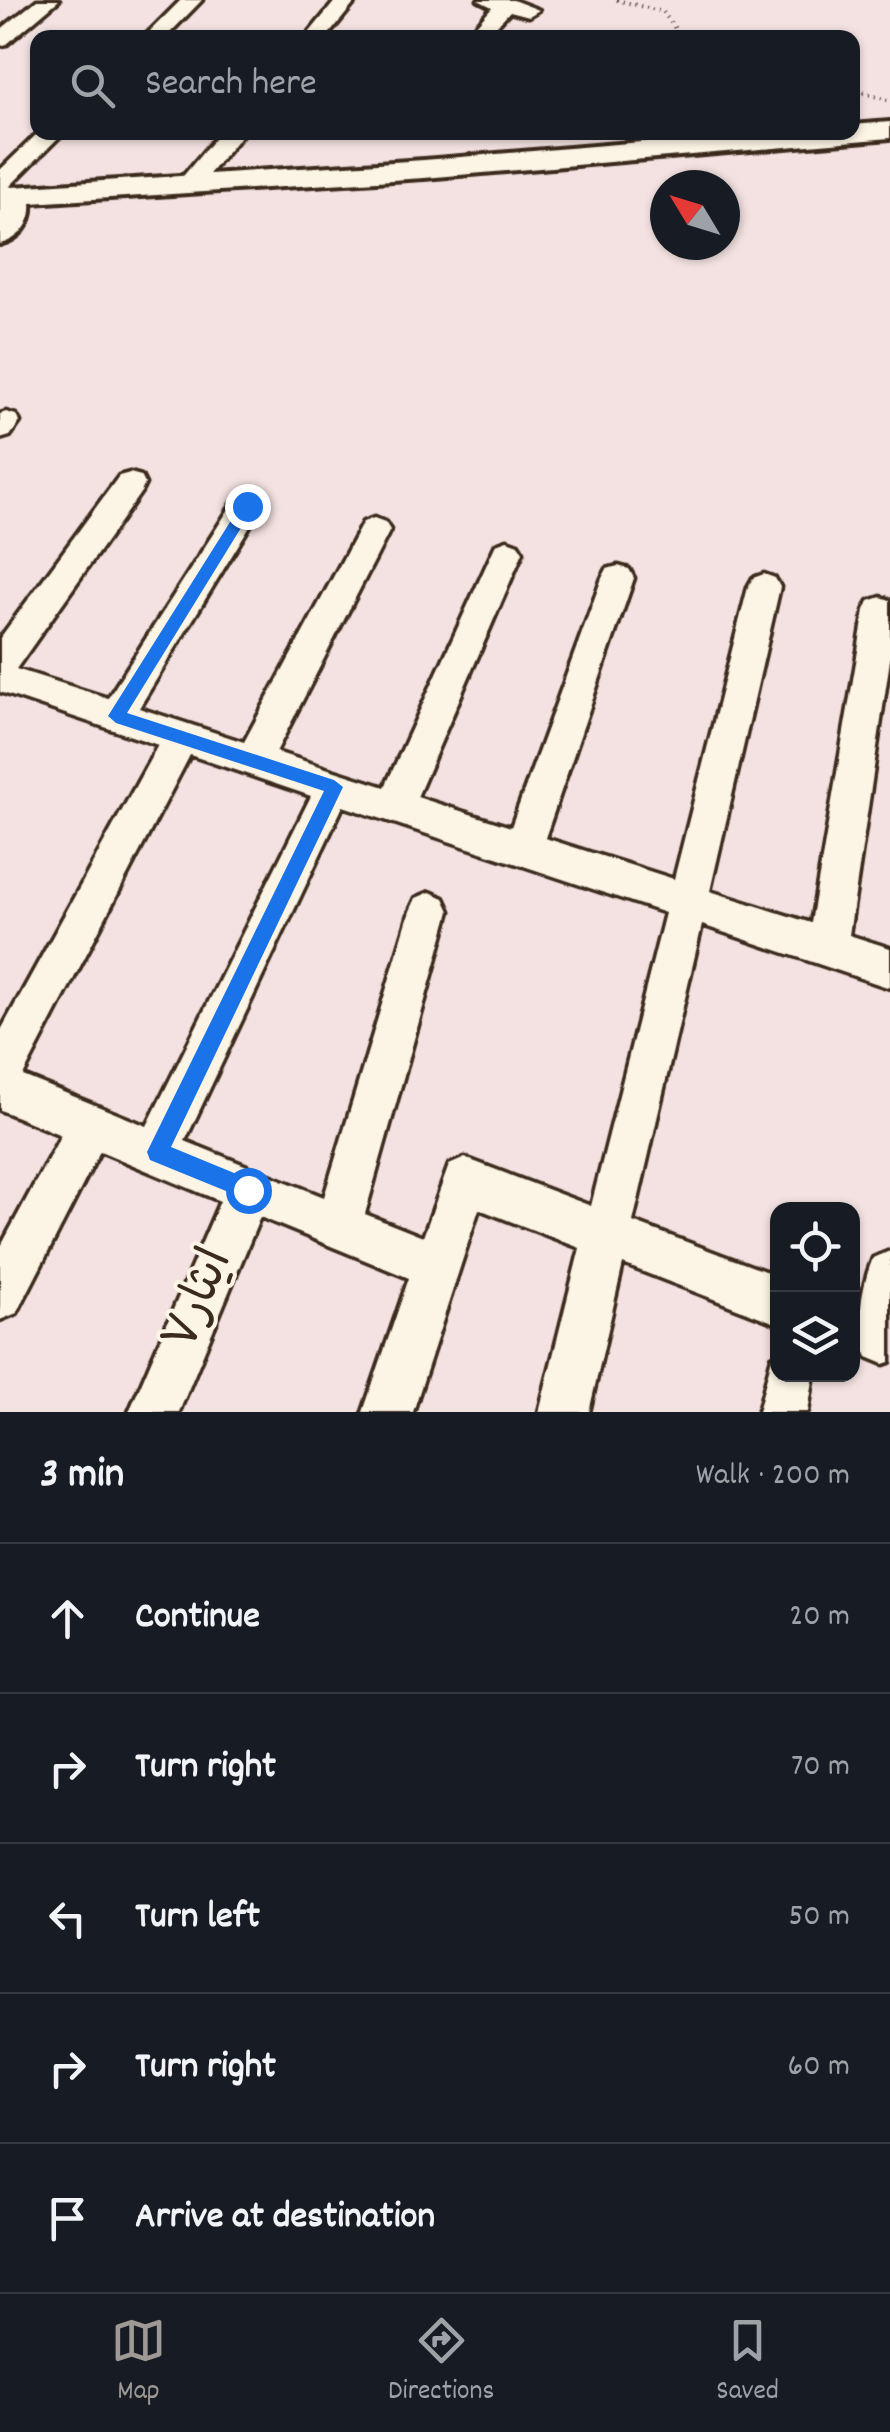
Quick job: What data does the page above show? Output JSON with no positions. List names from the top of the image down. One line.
{"streets":{"street":["ایثار۷"]},"north":"top left","page":{"search":"Search here","heading":["3 min","Walk · 200 m"],"list":[["Continue","20 m"],["Turn right","70 m"],["Turn left","50 m"],["Turn right","60 m"],"Arrive at destination"],"nav":["Map","Directions","Saved"]}}
